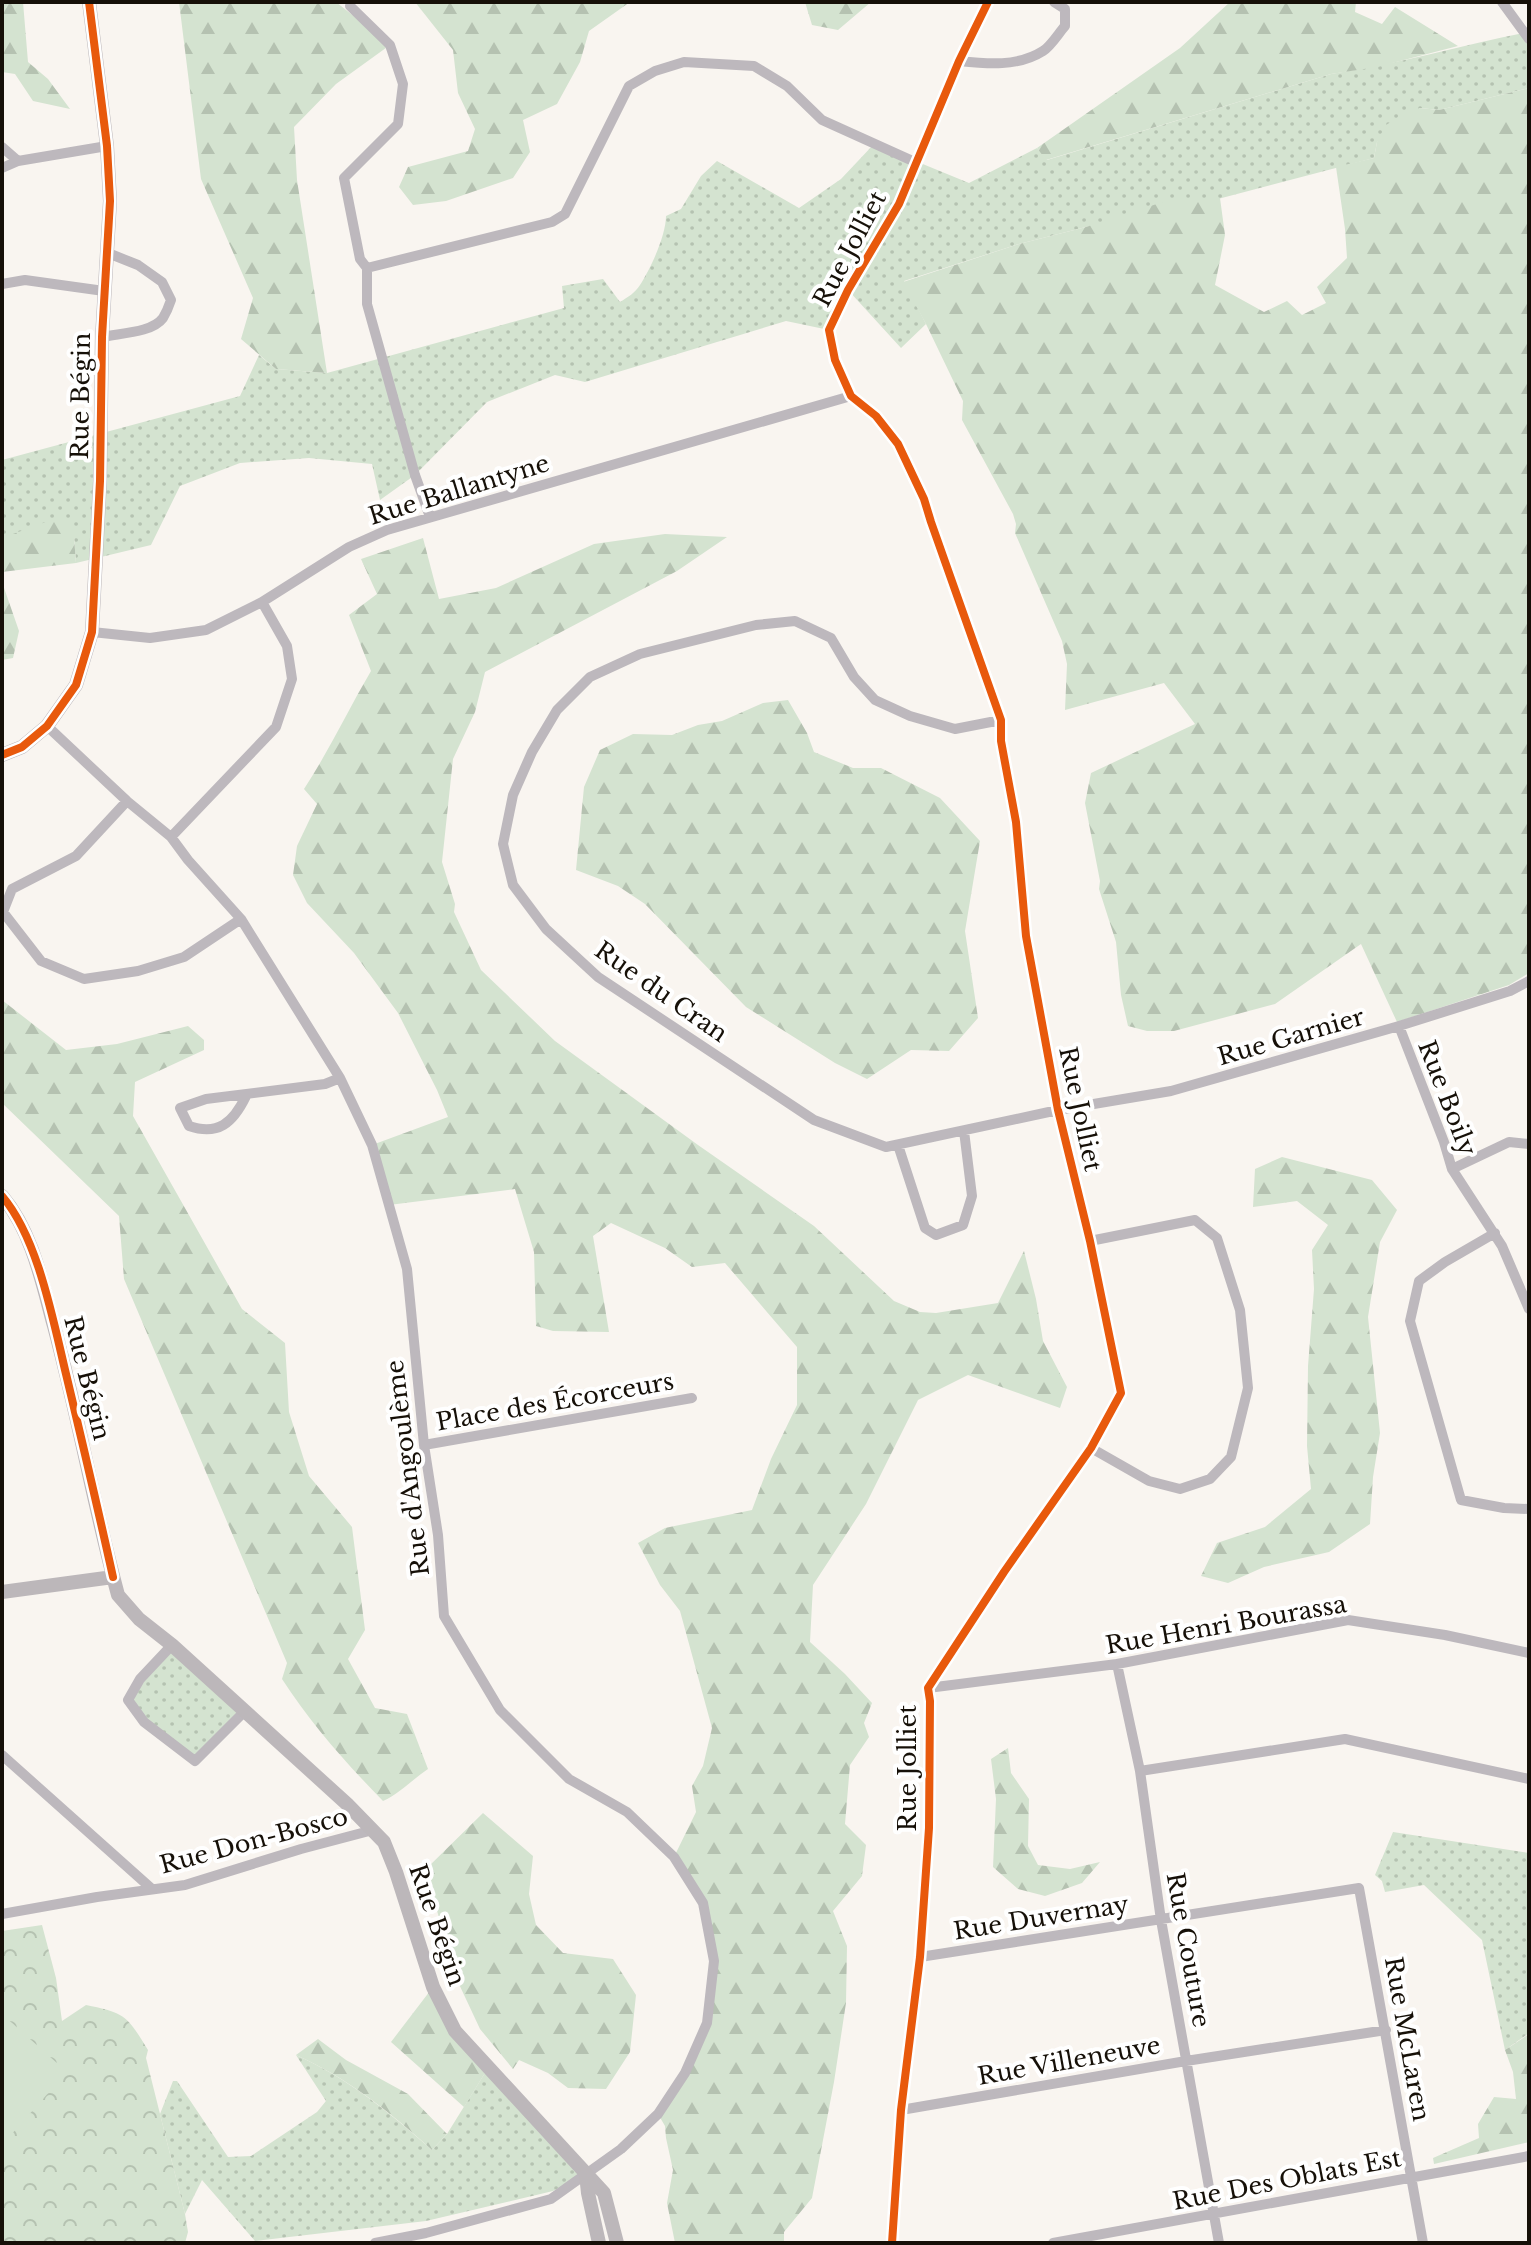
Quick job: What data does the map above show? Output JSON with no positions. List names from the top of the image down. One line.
{"streets":{"street":["Rue Jolliet","Rue Bégin","Rue Ballantyne","Rue du Cran","Rue Garnier","Rue Boily","Place des Écorceurs","Rue d'Angoulème","Rue Henri Bourassa","Rue Don-Bosco","Rue Duvernay","Rue Couture","Rue McLaren","Rue Villeneuve","Rue Des Oblats Est"]},"crossings":[["Rue Jolliet","Rue Ballantyne"],["Rue Jolliet","Rue du Cran"],["Rue Jolliet","Rue Garnier"],["Rue Jolliet","Rue Henri Bourassa"],["Rue Jolliet","Rue Duvernay"],["Rue Jolliet","Rue Villeneuve"],["Rue Bégin","Rue Ballantyne"],["Rue Bégin","Rue d'Angoulème"],["Rue Bégin","Rue Don-Bosco"],["Rue du Cran","Rue Garnier"],["Rue Garnier","Rue Boily"],["Place des Écorceurs","Rue d'Angoulème"],["Rue Henri Bourassa","Rue Couture"],["Rue Duvernay","Rue Couture"],["Rue Duvernay","Rue McLaren"],["Rue Couture","Rue Villeneuve"],["Rue Couture","Rue Des Oblats Est"],["Rue McLaren","Rue Villeneuve"],["Rue McLaren","Rue Des Oblats Est"]]}
